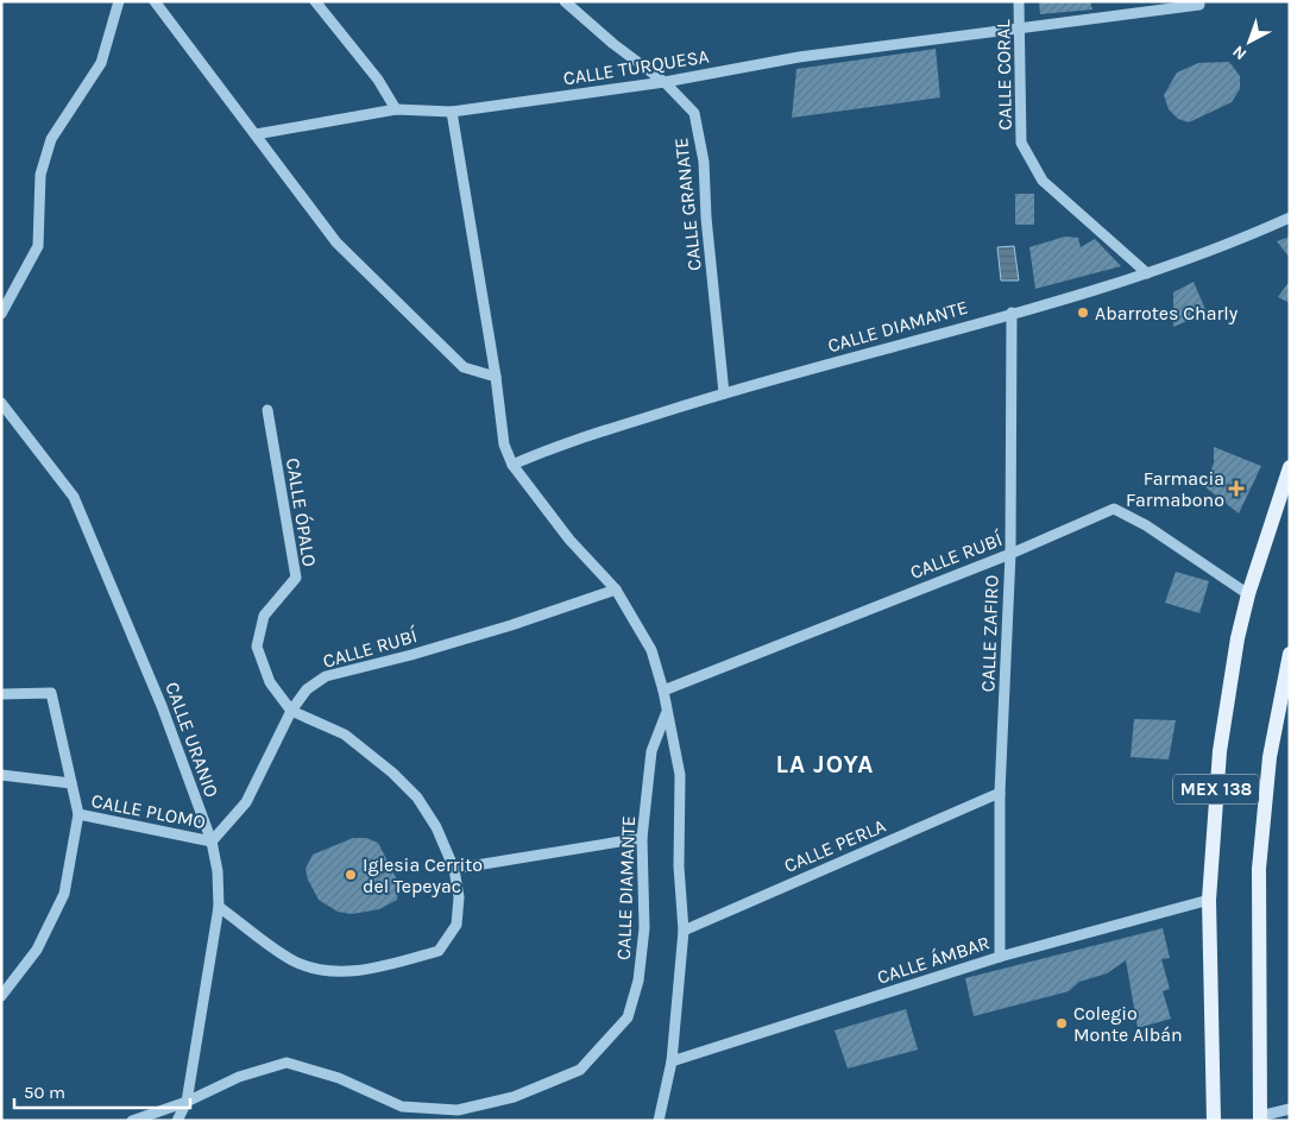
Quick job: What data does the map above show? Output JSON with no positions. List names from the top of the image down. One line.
{"streets":{"main road":["MEX 138"],"street":["CALLE TURQUESA","CALLE CORAL","CALLE GRANATE","CALLE DIAMANTE","CALLE ÓPALO","CALLE RUBÍ","CALLE ZAFIRO","CALLE URANIO","CALLE PLOMO","CALLE PERLA","CALLE ÁMBAR"]},"crossings":[["CALLE TURQUESA","CALLE CORAL"],["CALLE TURQUESA","CALLE GRANATE"],["CALLE CORAL","CALLE DIAMANTE"],["CALLE GRANATE","CALLE DIAMANTE"],["CALLE DIAMANTE","CALLE ZAFIRO"],["CALLE DIAMANTE","CALLE URANIO"],["CALLE ÓPALO","CALLE RUBÍ"],["CALLE ÓPALO","CALLE URANIO"],["CALLE RUBÍ","CALLE ZAFIRO"],["CALLE RUBÍ","CALLE URANIO"],["CALLE RUBÍ","MEX 138"],["CALLE RUBÍ","CALLE PLOMO"],["CALLE ZAFIRO","CALLE PERLA"],["CALLE ZAFIRO","CALLE ÁMBAR"],["CALLE URANIO","CALLE PLOMO"],["MEX 138","CALLE ÁMBAR"]],"districts":["LA JOYA"],"places":{"other":["Abarrotes Charly","Iglesia Cerrito del Tepeyac","Colegio Monte Albán"],"health":["Farmacia Farmabono"]},"scale_bar":"50 m","north":"bottom left"}
